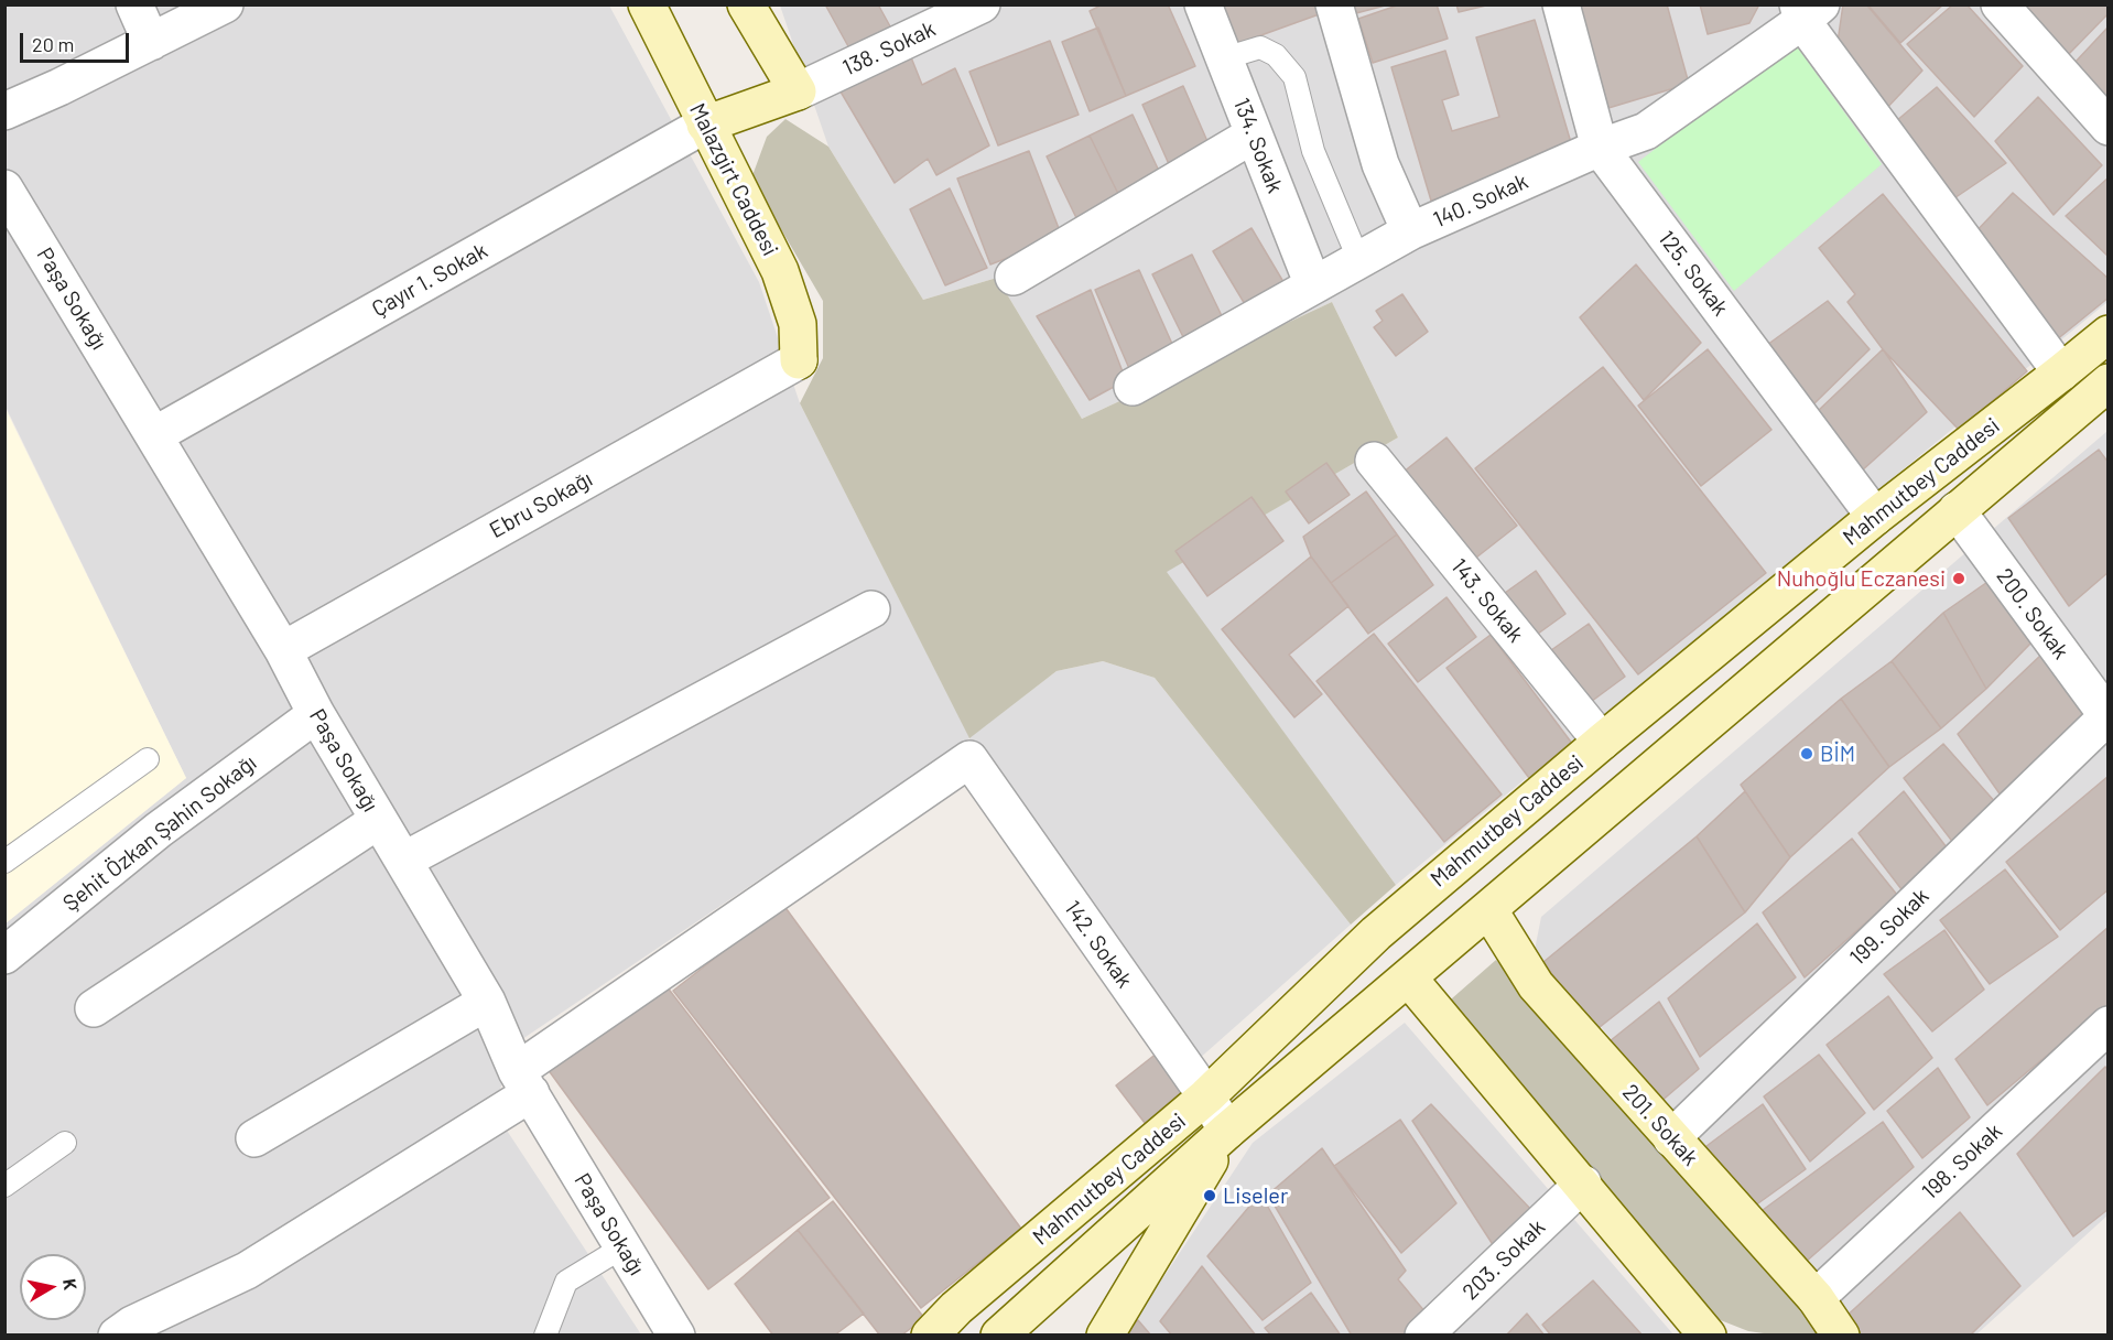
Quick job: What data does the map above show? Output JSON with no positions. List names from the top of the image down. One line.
{"streets":{"main road":["Malazgirt Caddesi","Mahmutbey Caddesi","201. Sokak"],"street":["138. Sokak","134. Sokak","140. Sokak","125. Sokak","Çayır 1. Sokak","Paşa Sokağı","Ebru Sokağı","143. Sokak","200. Sokak","Şehit Özkan Şahin Sokağı","199. Sokak","142. Sokak","198. Sokak","203. Sokak"]},"crossings":[["134. Sokak","140. Sokak"],["Malazgirt Caddesi","Çayır 1. Sokak"],["Malazgirt Caddesi","Ebru Sokağı"],["140. Sokak","125. Sokak"],["125. Sokak","Mahmutbey Caddesi"],["Çayır 1. Sokak","Paşa Sokağı"],["Paşa Sokağı","Ebru Sokağı"],["Paşa Sokağı","Şehit Özkan Şahin Sokağı"],["Paşa Sokağı","142. Sokak"],["Mahmutbey Caddesi","143. Sokak"],["Mahmutbey Caddesi","200. Sokak"],["Mahmutbey Caddesi","142. Sokak"],["Mahmutbey Caddesi","201. Sokak"],["200. Sokak","199. Sokak"],["199. Sokak","201. Sokak"],["201. Sokak","198. Sokak"]],"places":["Nuhoğlu Eczanesi","BİM","Liseler"],"scale_bar":"20 m","north":"right"}
